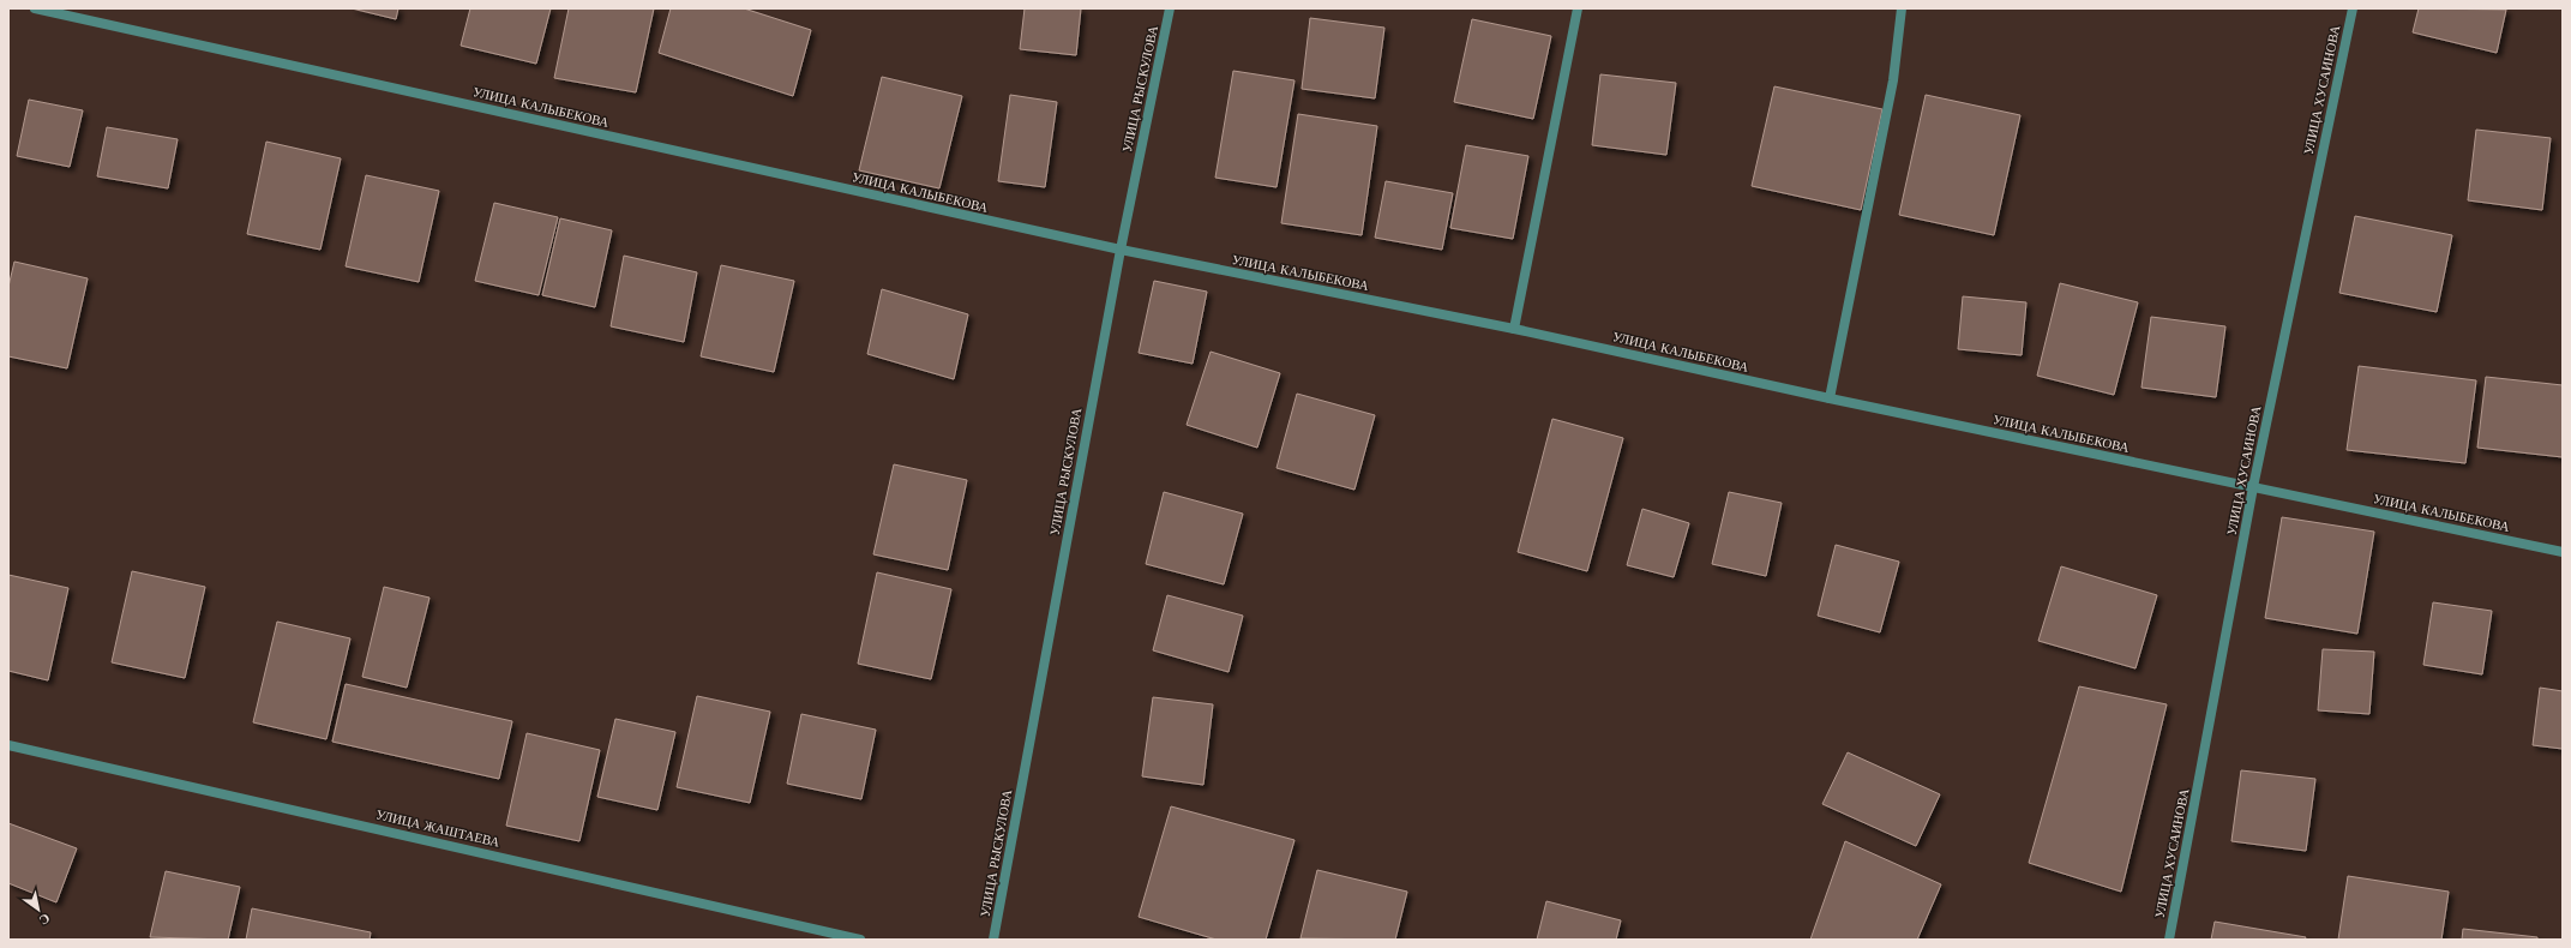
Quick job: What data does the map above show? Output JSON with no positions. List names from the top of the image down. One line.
{"streets":{"street":["УЛИЦА РЫСКУЛОВА","УЛИЦА ХУСАИНОВА","УЛИЦА КАЛЫБЕКОВА","УЛИЦА ЖАШТАЕВА"]},"crossings":[["УЛИЦА РЫСКУЛОВА","УЛИЦА КАЛЫБЕКОВА"],["УЛИЦА ХУСАИНОВА","УЛИЦА КАЛЫБЕКОВА"]],"north":"bottom right"}
